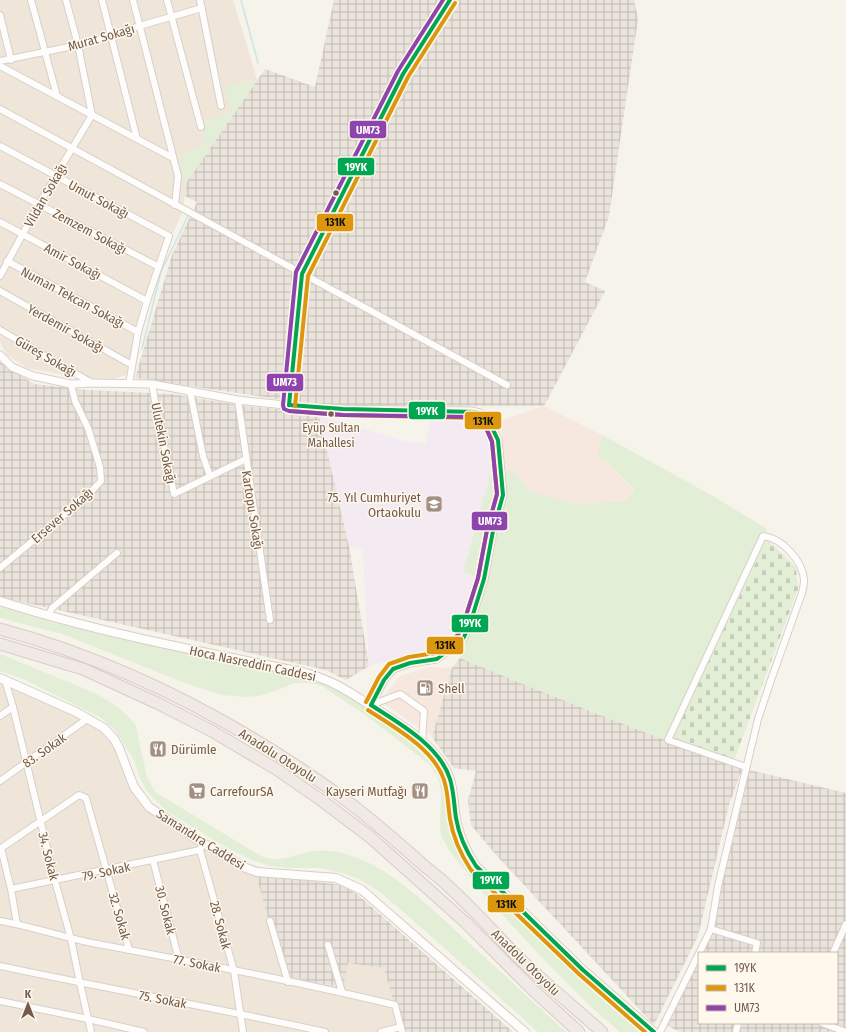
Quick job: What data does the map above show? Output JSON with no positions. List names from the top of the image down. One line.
{"streets":{"highway":["Anadolu Otoyolu"],"main road":["Hoca Nasreddin Caddesi","Samandıra Caddesi"],"street":["Murat Sokağı","Vildan Sokağı","Umut Sokağı","Zemzem Sokağı","Amir Sokağı","Numan Tekcan Sokağı","Yerdemir Sokağı","Güreş Sokağı","Ulutekin Sokağı","Kartopu Sokağı","Ersever Sokağı","83. Sokak","34. Sokak","79. Sokak","30. Sokak","32. Sokak","28. Sokak","77. Sokak","75. Sokak"]},"crossings":[["Vildan Sokağı","Umut Sokağı"],["Vildan Sokağı","Zemzem Sokağı"],["Vildan Sokağı","Amir Sokağı"],["Vildan Sokağı","Numan Tekcan Sokağı"],["Umut Sokağı","Zemzem Sokağı"],["Ulutekin Sokağı","Kartopu Sokağı"],["83. Sokak","Samandıra Caddesi"],["83. Sokak","34. Sokak"],["Samandıra Caddesi","34. Sokak"],["Samandıra Caddesi","79. Sokak"],["Samandıra Caddesi","28. Sokak"],["34. Sokak","79. Sokak"],["34. Sokak","32. Sokak"],["34. Sokak","77. Sokak"],["34. Sokak","75. Sokak"],["79. Sokak","30. Sokak"],["79. Sokak","32. Sokak"],["79. Sokak","28. Sokak"],["30. Sokak","77. Sokak"],["32. Sokak","77. Sokak"],["28. Sokak","77. Sokak"],["28. Sokak","75. Sokak"]],"places":{"other":["Eyüp Sultan Mahallesi"],"school or university":["75. Yıl Cumhuriyet Ortaokulu"],"fuel station":["Shell"],"restaurant":["Dürümle","Kayseri Mutfağı"],"supermarket":["CarrefourSA"]},"lines":["transit line 19YK","transit line UM73","transit line 131K"],"legend":["19YK","131K","UM73"],"north":"top"}
